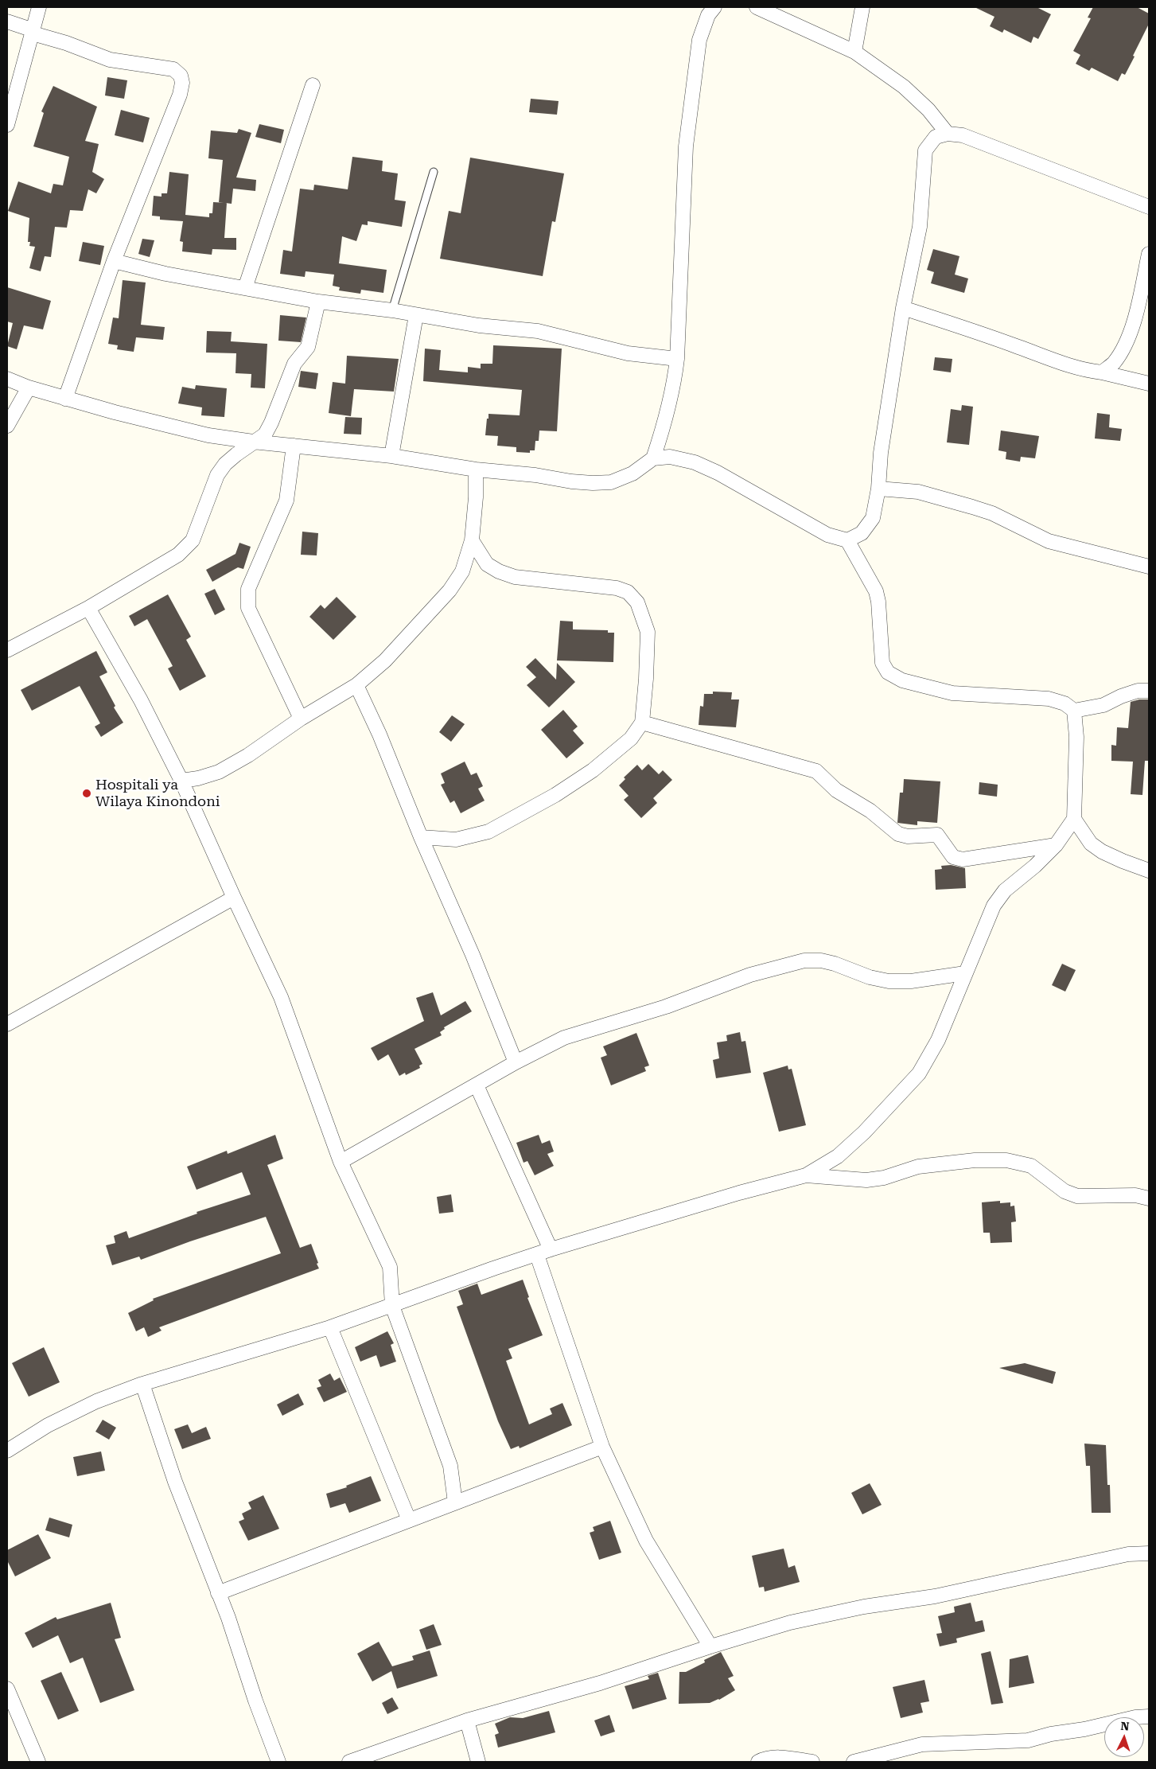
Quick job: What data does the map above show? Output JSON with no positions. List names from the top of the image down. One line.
{"places":["Hospitali ya Wilaya Kinondoni"],"north":"top"}
